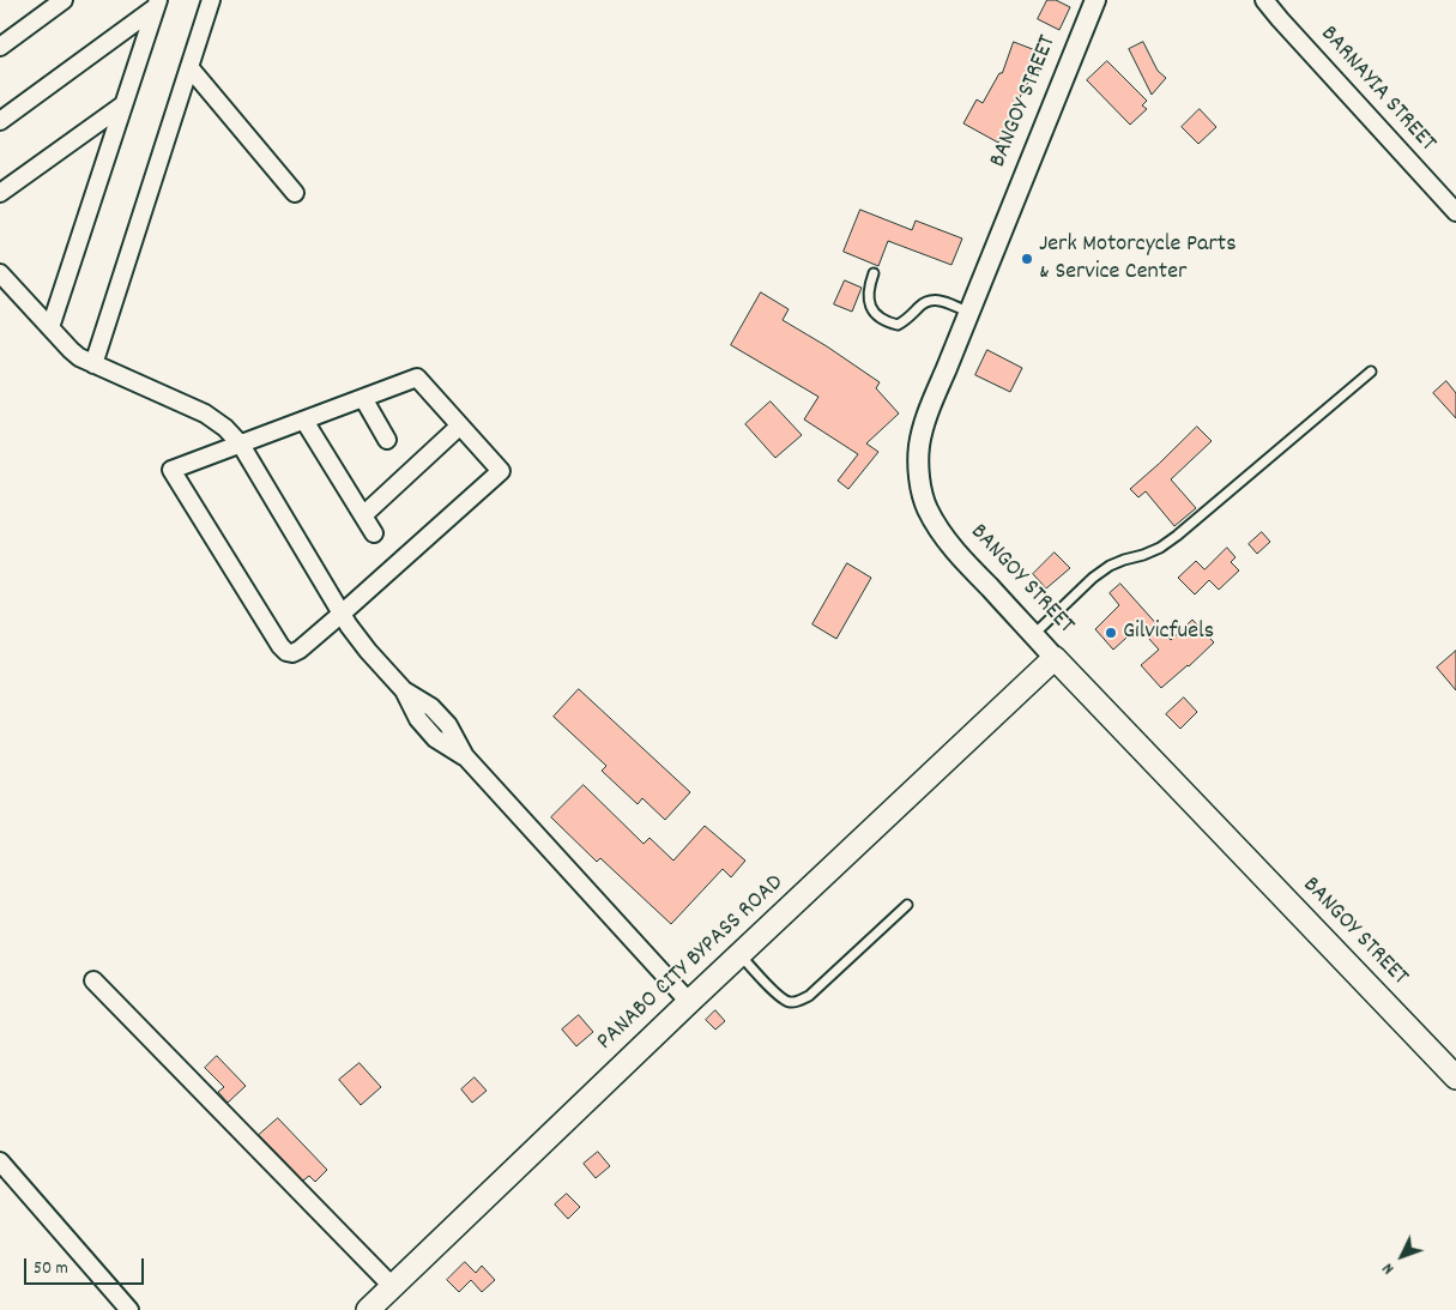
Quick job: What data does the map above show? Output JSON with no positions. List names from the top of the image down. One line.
{"streets":{"main road":["BANGOY STREET","PANABO CITY BYPASS ROAD"],"street":["BARNAYIA STREET"]},"crossings":[["BANGOY STREET","PANABO CITY BYPASS ROAD"]],"places":["Jerk Motorcycle Parts & Service Center","Gilvicfuels"],"scale_bar":"50 m","north":"bottom left"}
